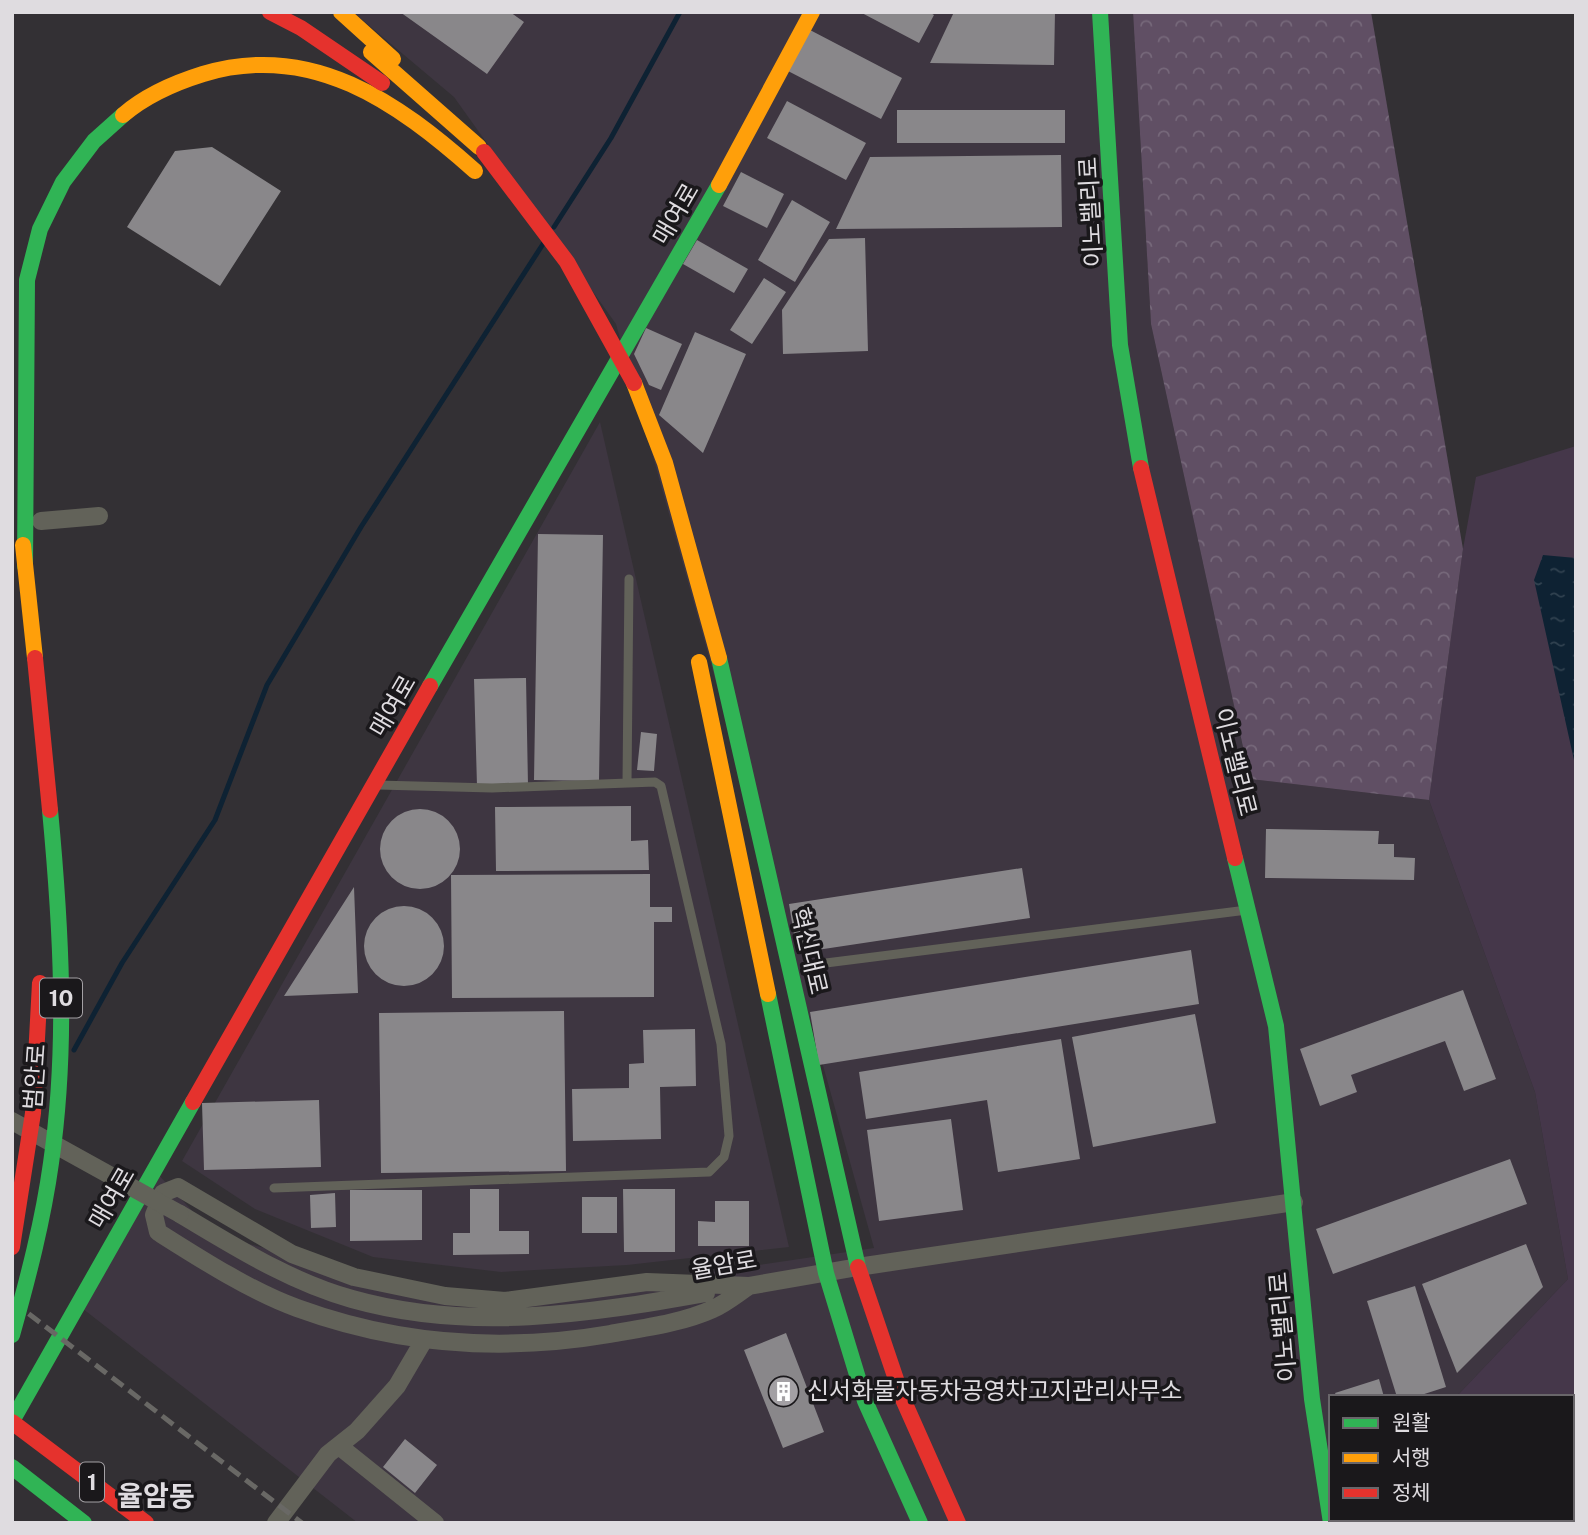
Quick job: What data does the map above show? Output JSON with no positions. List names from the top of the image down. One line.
{"streets":{"main road":["이노밸리로","매여로","혁신대로","10","범안로","1"],"street":["율암로"]},"crossings":[["이노밸리로","율암로"],["매여로","1"],["혁신대로","율암로"]],"districts":["율암동"],"places":{"building":["신서화물자동차공영차고지관리사무소"]},"legend":["원활","서행","정체"]}
